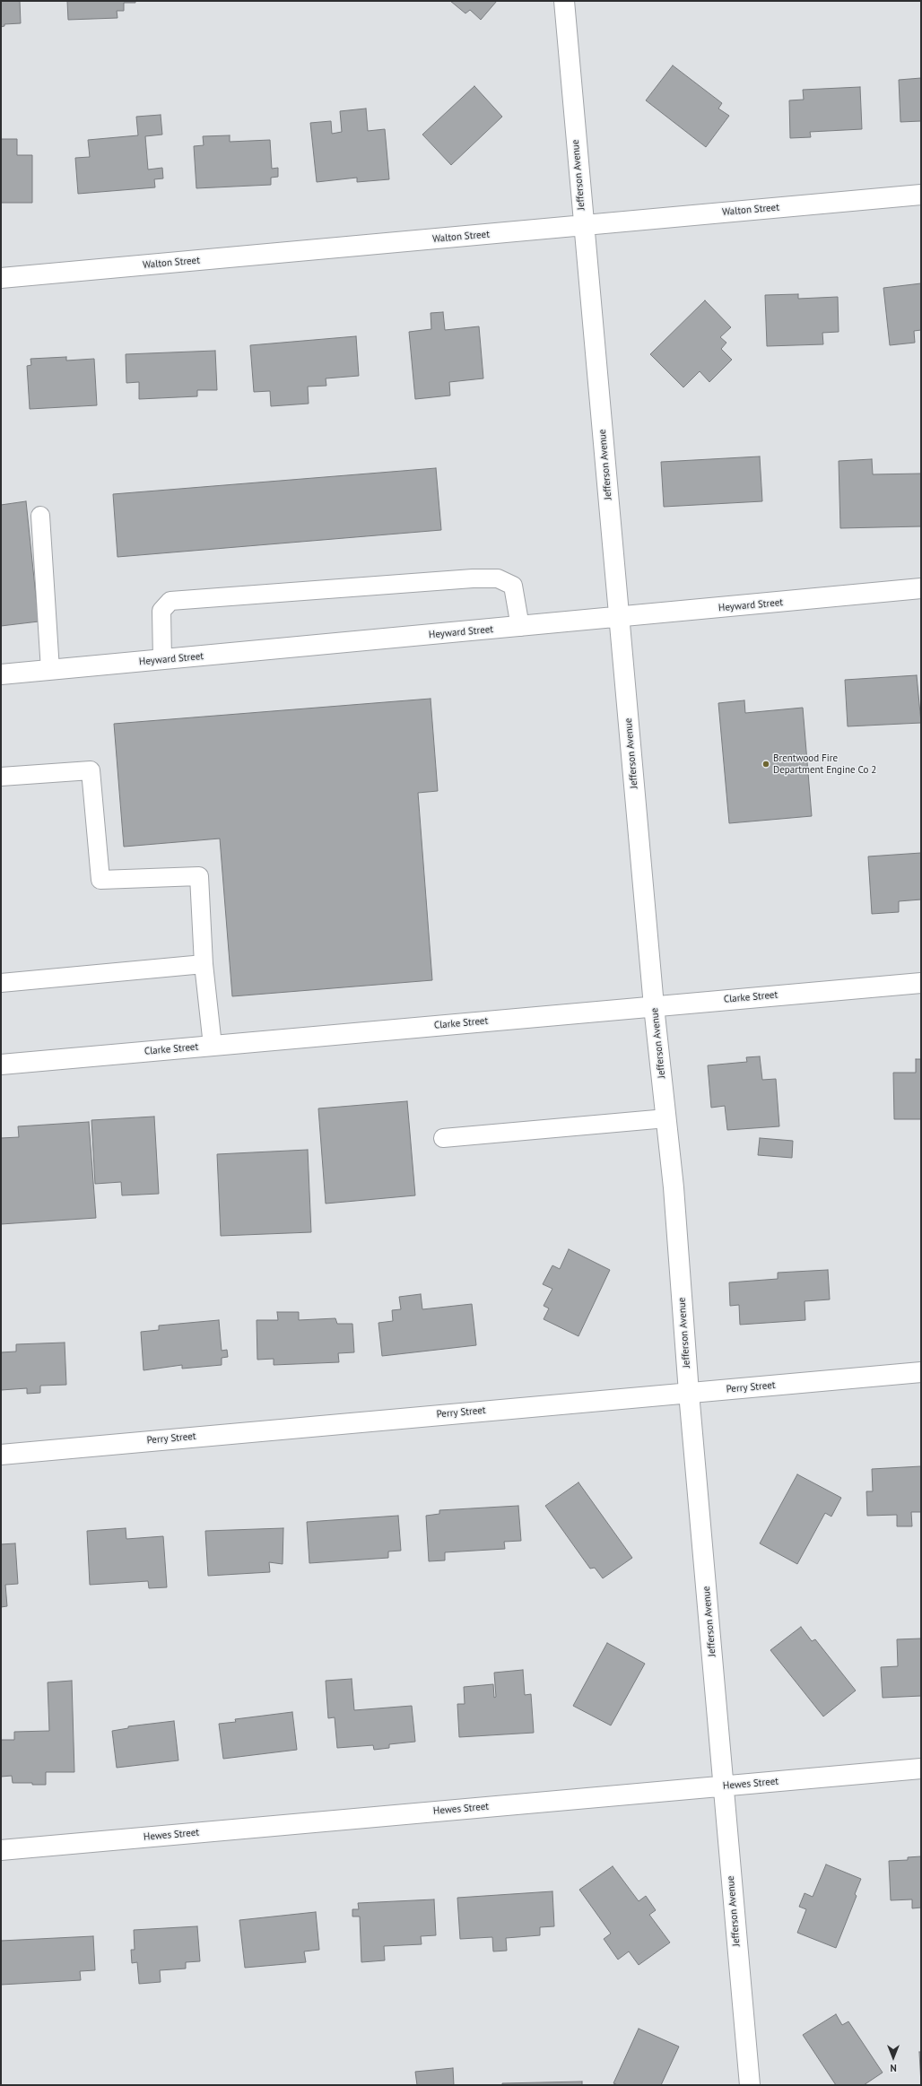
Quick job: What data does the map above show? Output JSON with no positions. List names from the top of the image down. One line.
{"streets":{"street":["Jefferson Avenue","Walton Street","Heyward Street","Clarke Street","Perry Street","Hewes Street"]},"crossings":[["Jefferson Avenue","Walton Street"],["Jefferson Avenue","Heyward Street"],["Jefferson Avenue","Clarke Street"],["Jefferson Avenue","Perry Street"],["Jefferson Avenue","Hewes Street"]],"places":["Brentwood Fire Department Engine Co 2"],"north":"bottom"}
